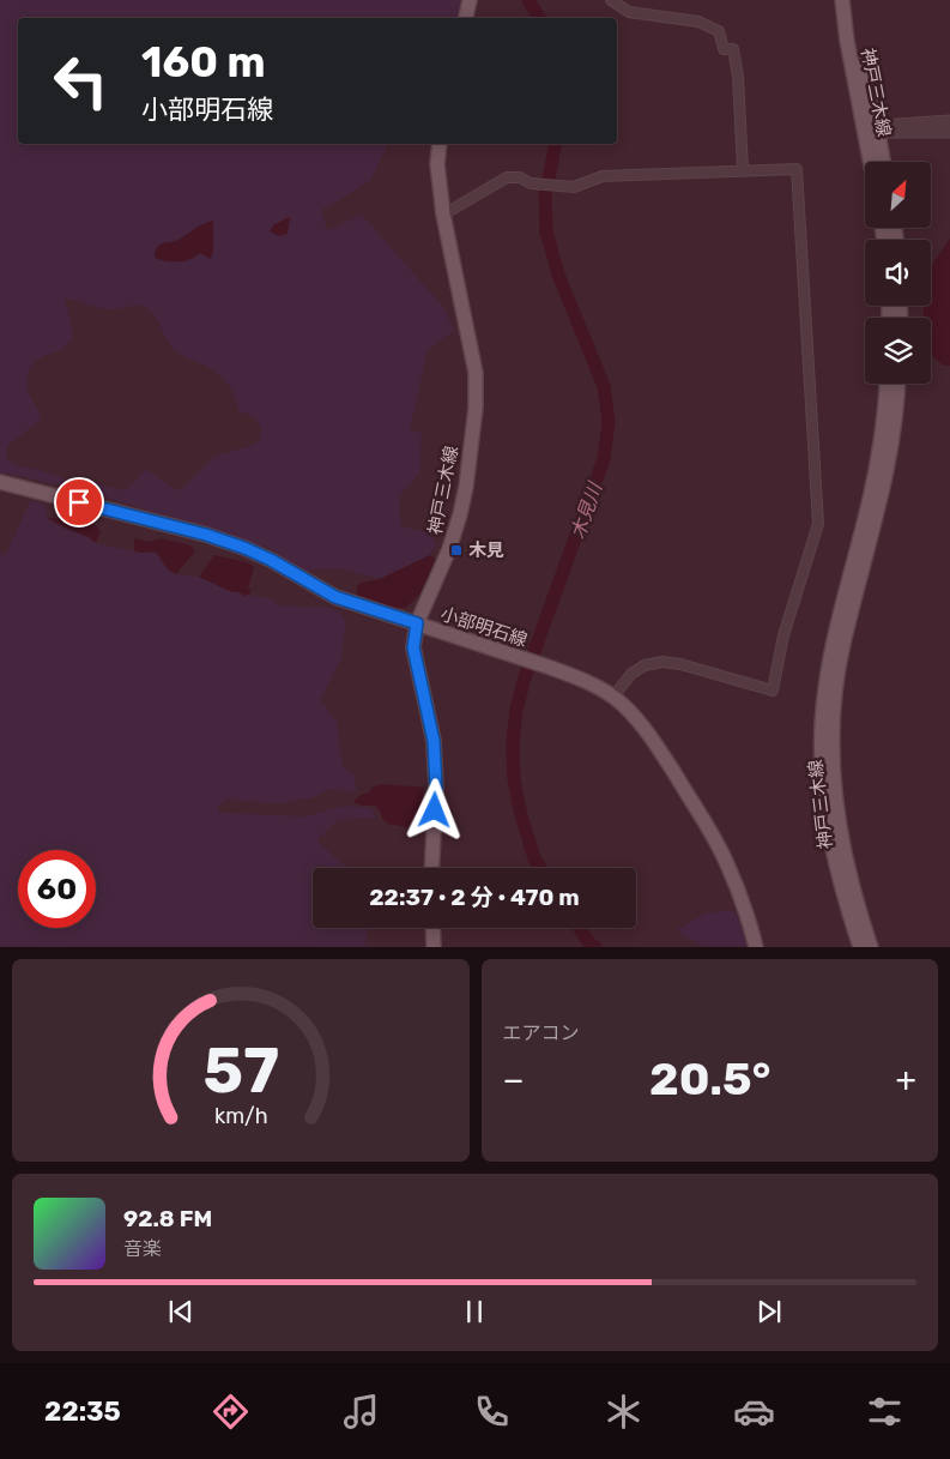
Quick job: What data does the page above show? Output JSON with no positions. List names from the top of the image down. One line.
{"streets":{"main road":["神戸三木線","小部明石線"]},"crossings":[["神戸三木線","小部明石線"]],"water":["木見川"],"places":{"transit":["木見"]},"north":"top right","page":{"turn":["160 m","小部明石線"],"limit":"60","trip":"22:37 · 2 分 · 470 m","tile":"エアコン","heat":["−","20.5°","+"],"song":["92.8 FM","音楽"],"tabs":"22:35","gauge":["57","km/h"]}}
